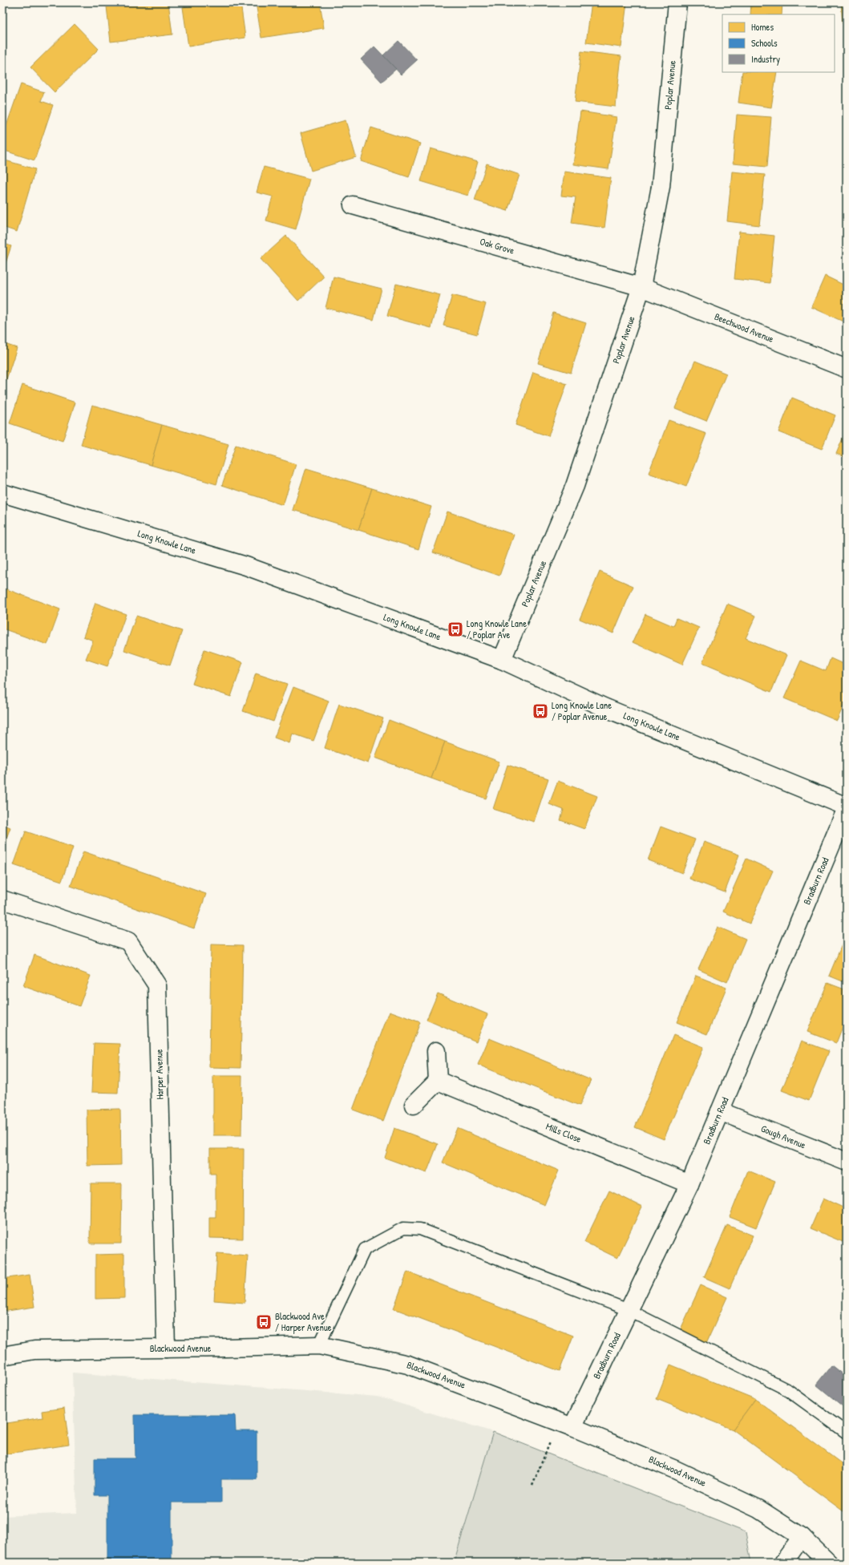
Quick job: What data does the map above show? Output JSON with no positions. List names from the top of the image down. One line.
{"streets":{"street":["Poplar Avenue","Oak Grove","Beechwood Avenue","Long Knowle Lane","Bradburn Road","Harper Avenue","Mills Close","Gough Avenue","Blackwood Avenue"]},"crossings":[["Poplar Avenue","Oak Grove"],["Poplar Avenue","Beechwood Avenue"],["Poplar Avenue","Long Knowle Lane"],["Oak Grove","Beechwood Avenue"],["Long Knowle Lane","Bradburn Road"],["Bradburn Road","Mills Close"],["Bradburn Road","Gough Avenue"],["Bradburn Road","Blackwood Avenue"],["Harper Avenue","Blackwood Avenue"]],"places":{"bus stop":["Long Knowle Lane / Poplar Ave","Long Knowle Lane / Poplar Avenue","Blackwood Ave / Harper Avenue"]},"legend":["Homes","Schools","Industry"]}
